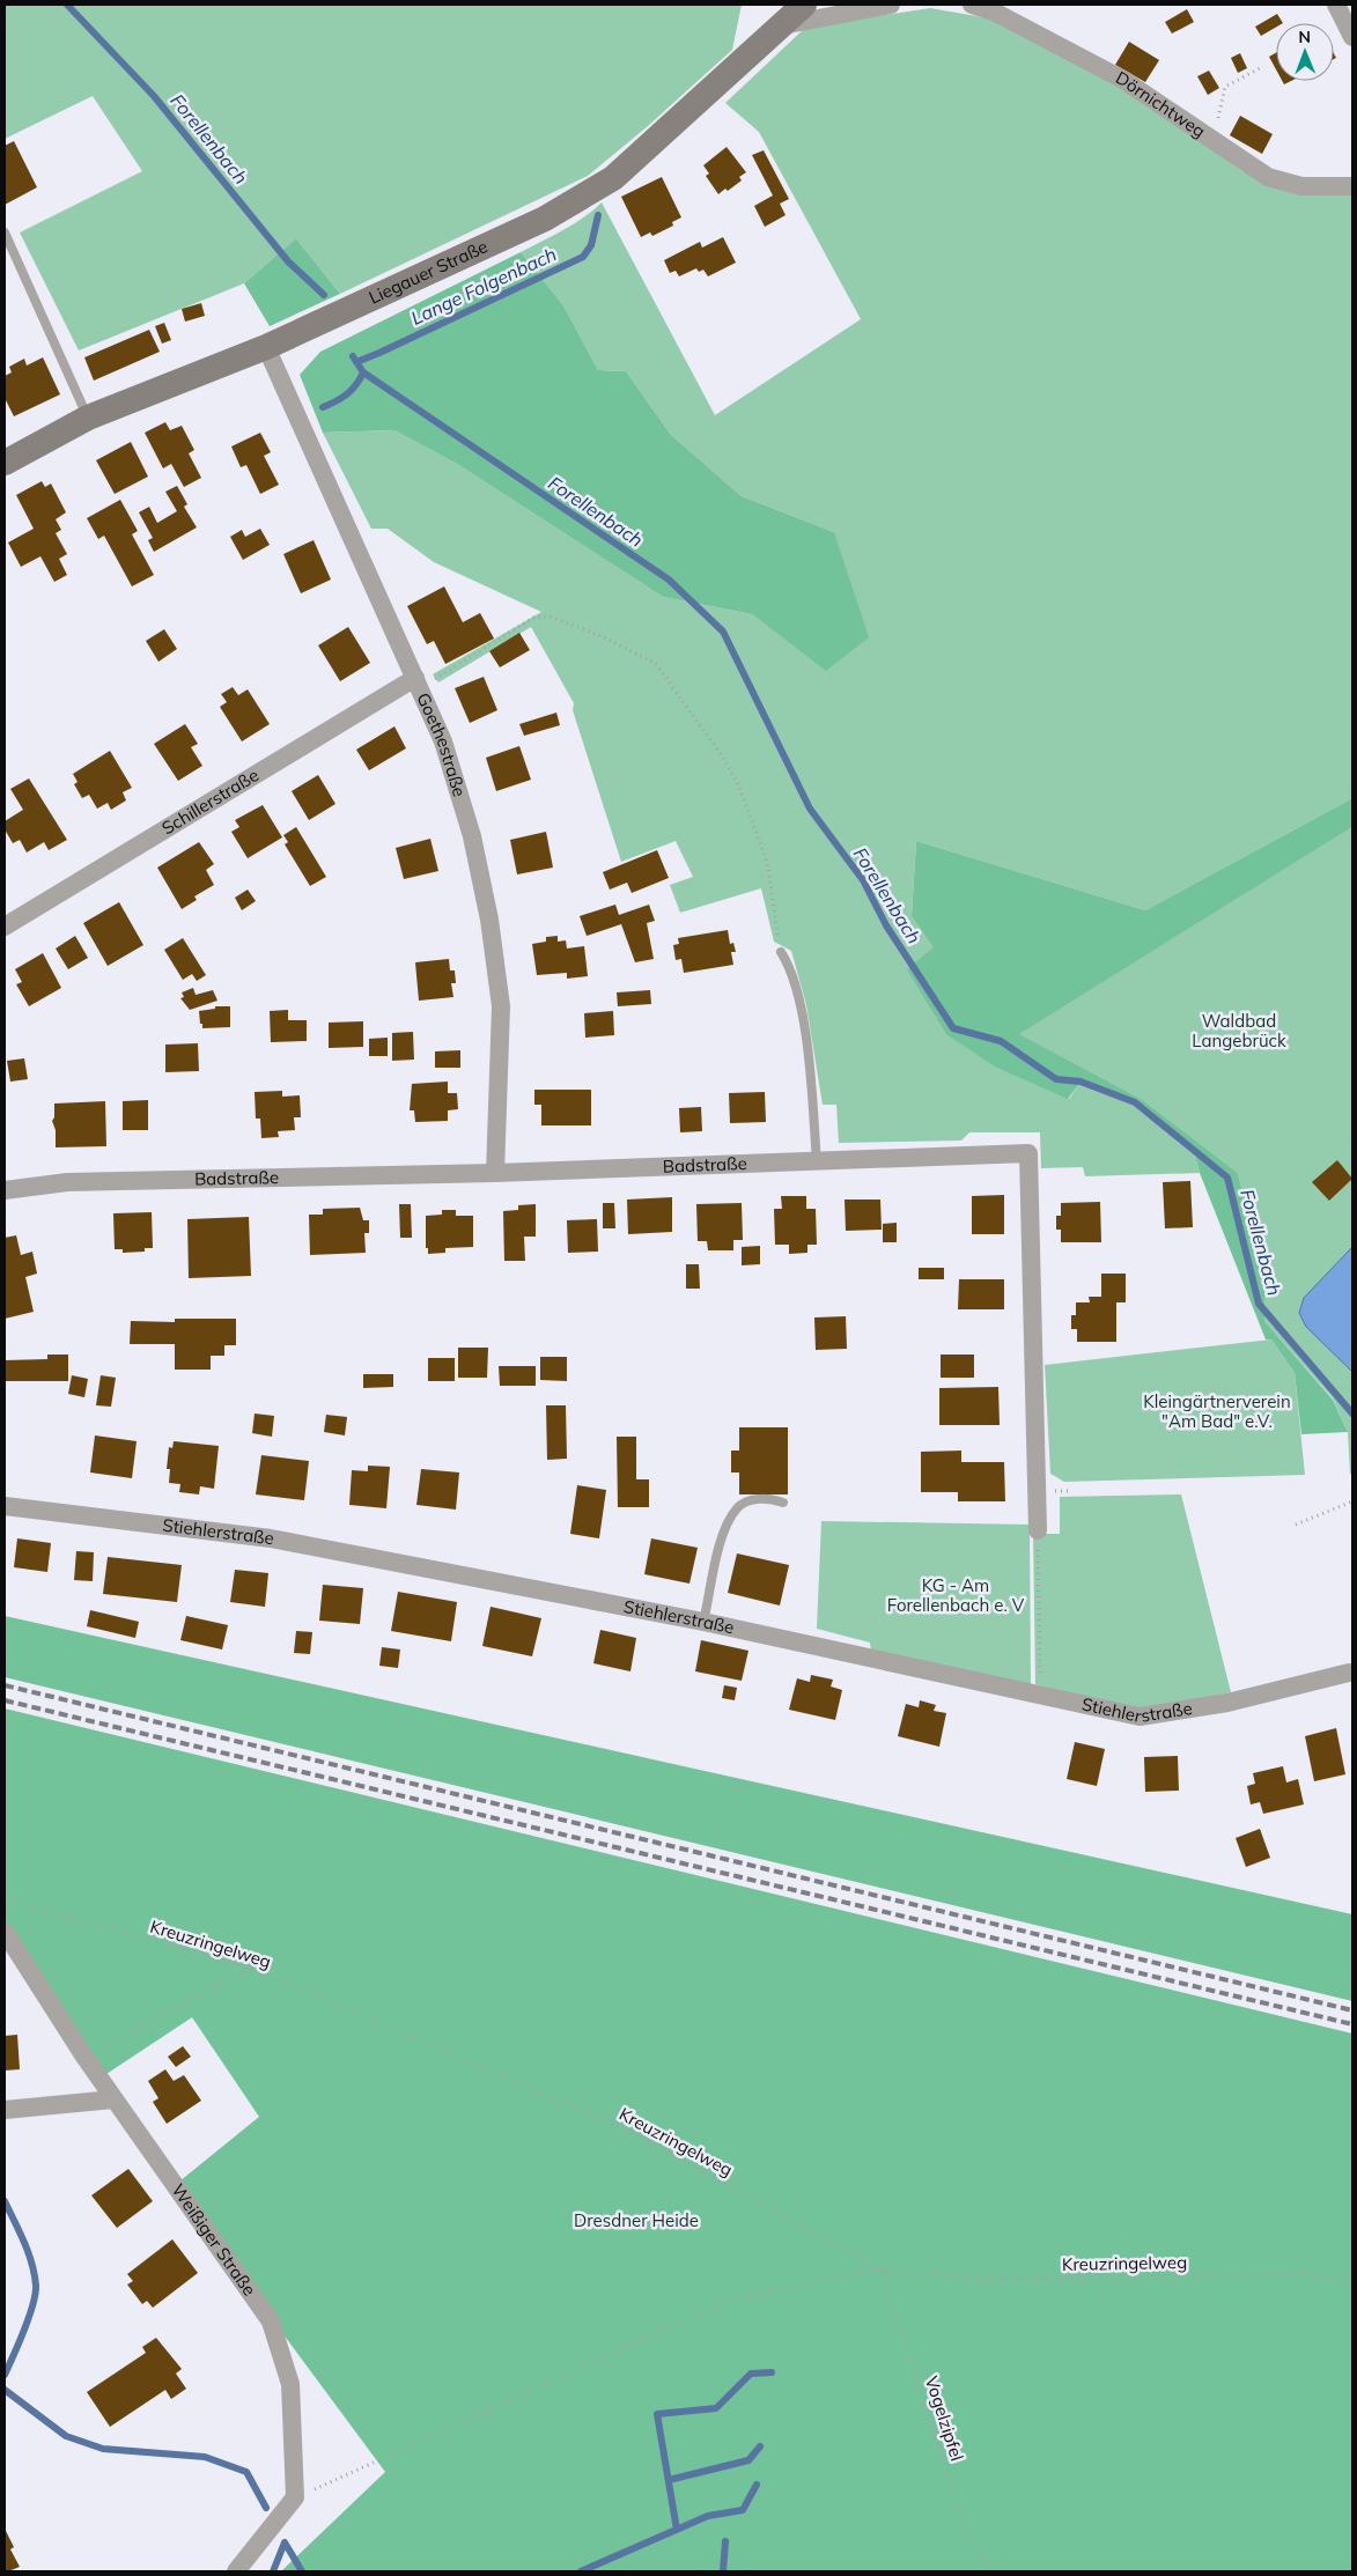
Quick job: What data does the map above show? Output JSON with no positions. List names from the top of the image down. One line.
{"streets":{"main road":["Liegauer Straße"],"street":["Dörnichtweg","Goethestraße","Schillerstraße","Badstraße","Stiehlerstraße","Weißiger Straße"],"path":["Kreuzringelweg","Vogelzipfel"]},"crossings":[["Liegauer Straße","Goethestraße"],["Goethestraße","Schillerstraße"],["Goethestraße","Badstraße"],["Kreuzringelweg","Vogelzipfel"]],"water":["Forellenbach","Lange Folgenbach"],"parks":["Waldbad Langebrück","Kleingärtnerverein \"Am Bad\" e.V.","KG - Am Forellenbach e. V","Dresdner Heide"],"north":"top"}
